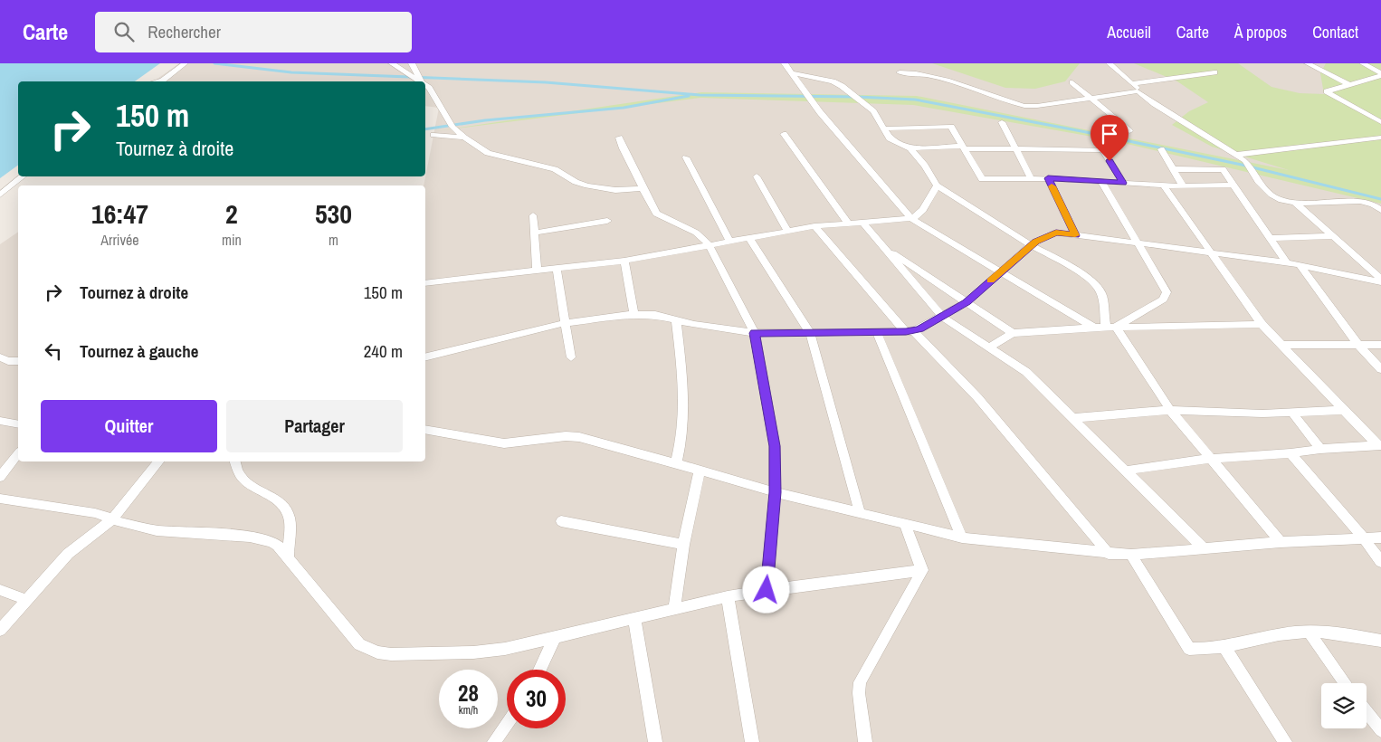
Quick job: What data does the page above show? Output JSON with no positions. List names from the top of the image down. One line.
{"page":{"header":"Carte","search":"Rechercher","nav":["Accueil","Carte","À propos","Contact"],"turn":["150 m","Tournez à droite"],"eta":["16:47","Arrivée","2","min","530","m"],"list":[{"name":"Tournez à droite","value":"150 m"},{"name":"Tournez à gauche","value":"240 m"}],"buttons":["Quitter","Partager"],"speed":"28 km/h","limit":"30"}}
